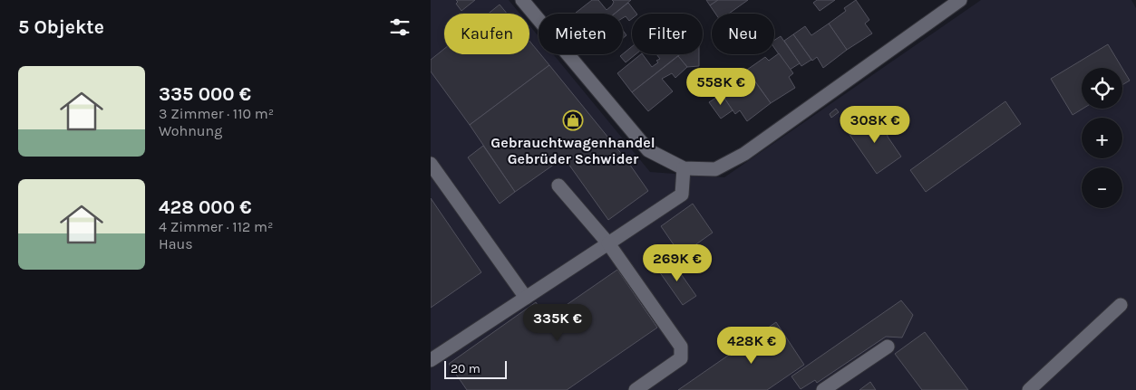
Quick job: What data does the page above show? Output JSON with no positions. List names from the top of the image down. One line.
{"places":{"shop":["Gebrauchtwagenhandel Gebrüder Schwider"]},"scale_bar":"20 m","page":{"heading":"5 Objekte","chip":["Kaufen","Mieten","Filter","Neu"],"list":[{"name":"335 000 €","note":"3 Zimmer · 110 m² · Wohnung"},{"name":"428 000 €","note":"4 Zimmer · 112 m² · Haus"}],"map_buttons":["+","−"],"price":["558K €","308K €","269K €","335K €","428K €"],"scale":"20 m"}}
